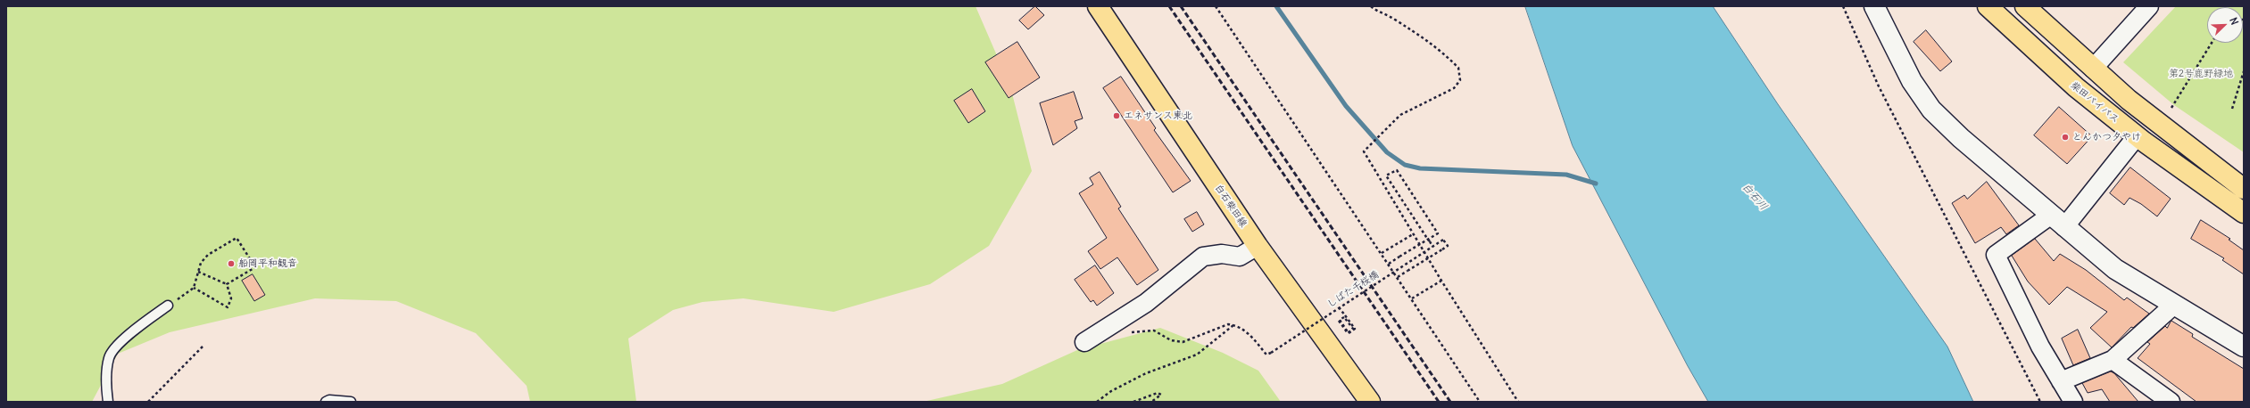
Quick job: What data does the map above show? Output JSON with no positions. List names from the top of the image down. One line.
{"streets":{"main road":["柴田バイパス","白石柴田線"],"path":["しばた千桜橋"]},"water":["白石川"],"parks":["第2号鹿野緑地"],"places":["エネサンス東北","とんかつ夕やけ","船岡平和観音"],"north":"top right"}
